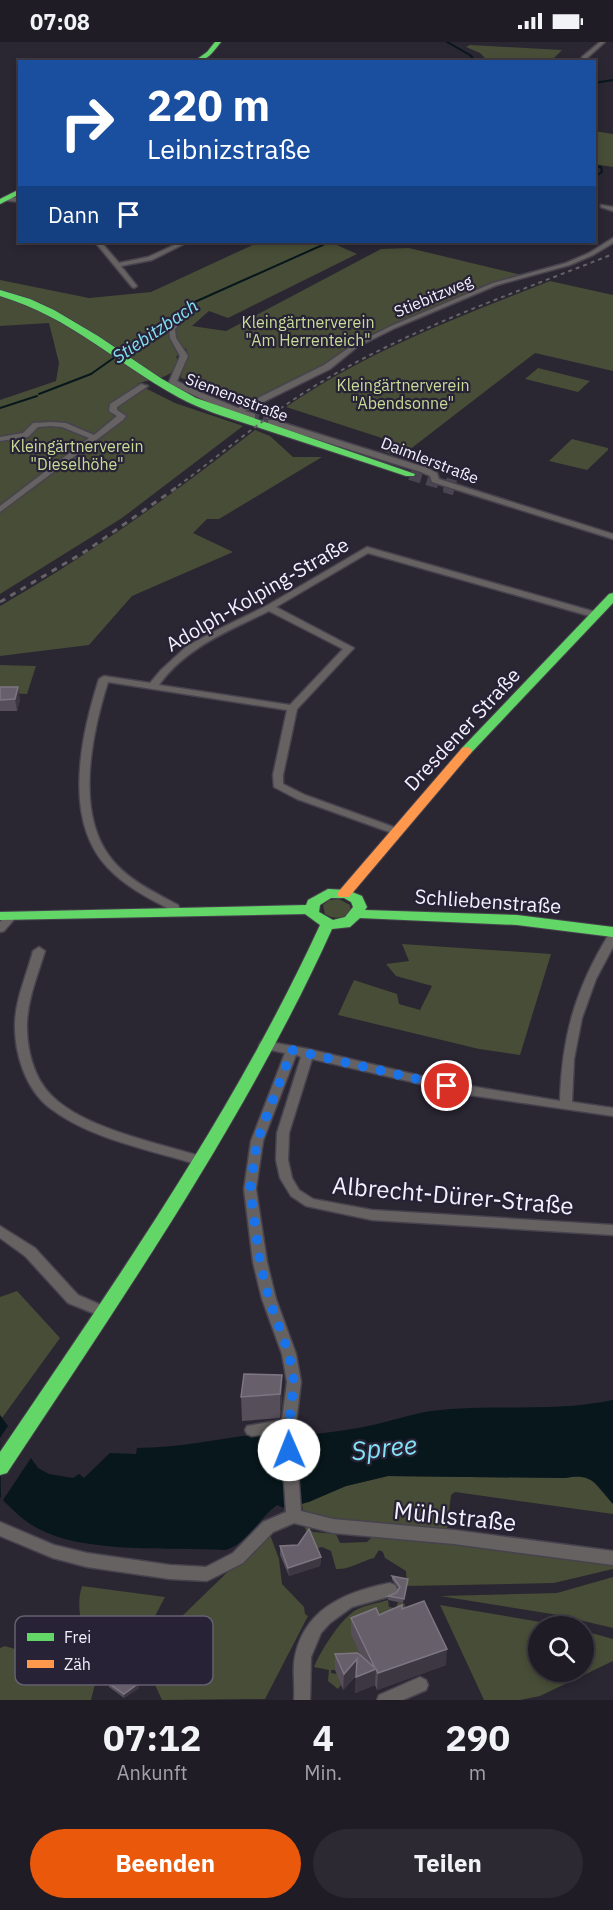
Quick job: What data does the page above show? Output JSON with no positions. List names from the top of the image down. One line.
{"streets":{"main road":["Siemensstraße","Dresdener Straße","Schliebenstraße"],"street":["Stiebitzweg","Daimlerstraße","Adolph-Kolping-Straße","Albrecht-Dürer-Straße","Mühlstraße"]},"crossings":[["Adolph-Kolping-Straße","Dresdener Straße"],["Dresdener Straße","Schliebenstraße"]],"water":["Stiebitzbach","Spree"],"parks":["Kleingärtnerverein \"Am Herrenteich\"","Kleingärtnerverein \"Abendsonne\"","Kleingärtnerverein \"Dieselhöhe\""],"legend":["Frei","Zäh"],"page":{"status":"07:08","turn":["220 m","Leibnizstraße"],"then":"Dann","eta":["07:12","Ankunft","4","Min.","290","m"],"buttons":["Beenden","Teilen"]}}
